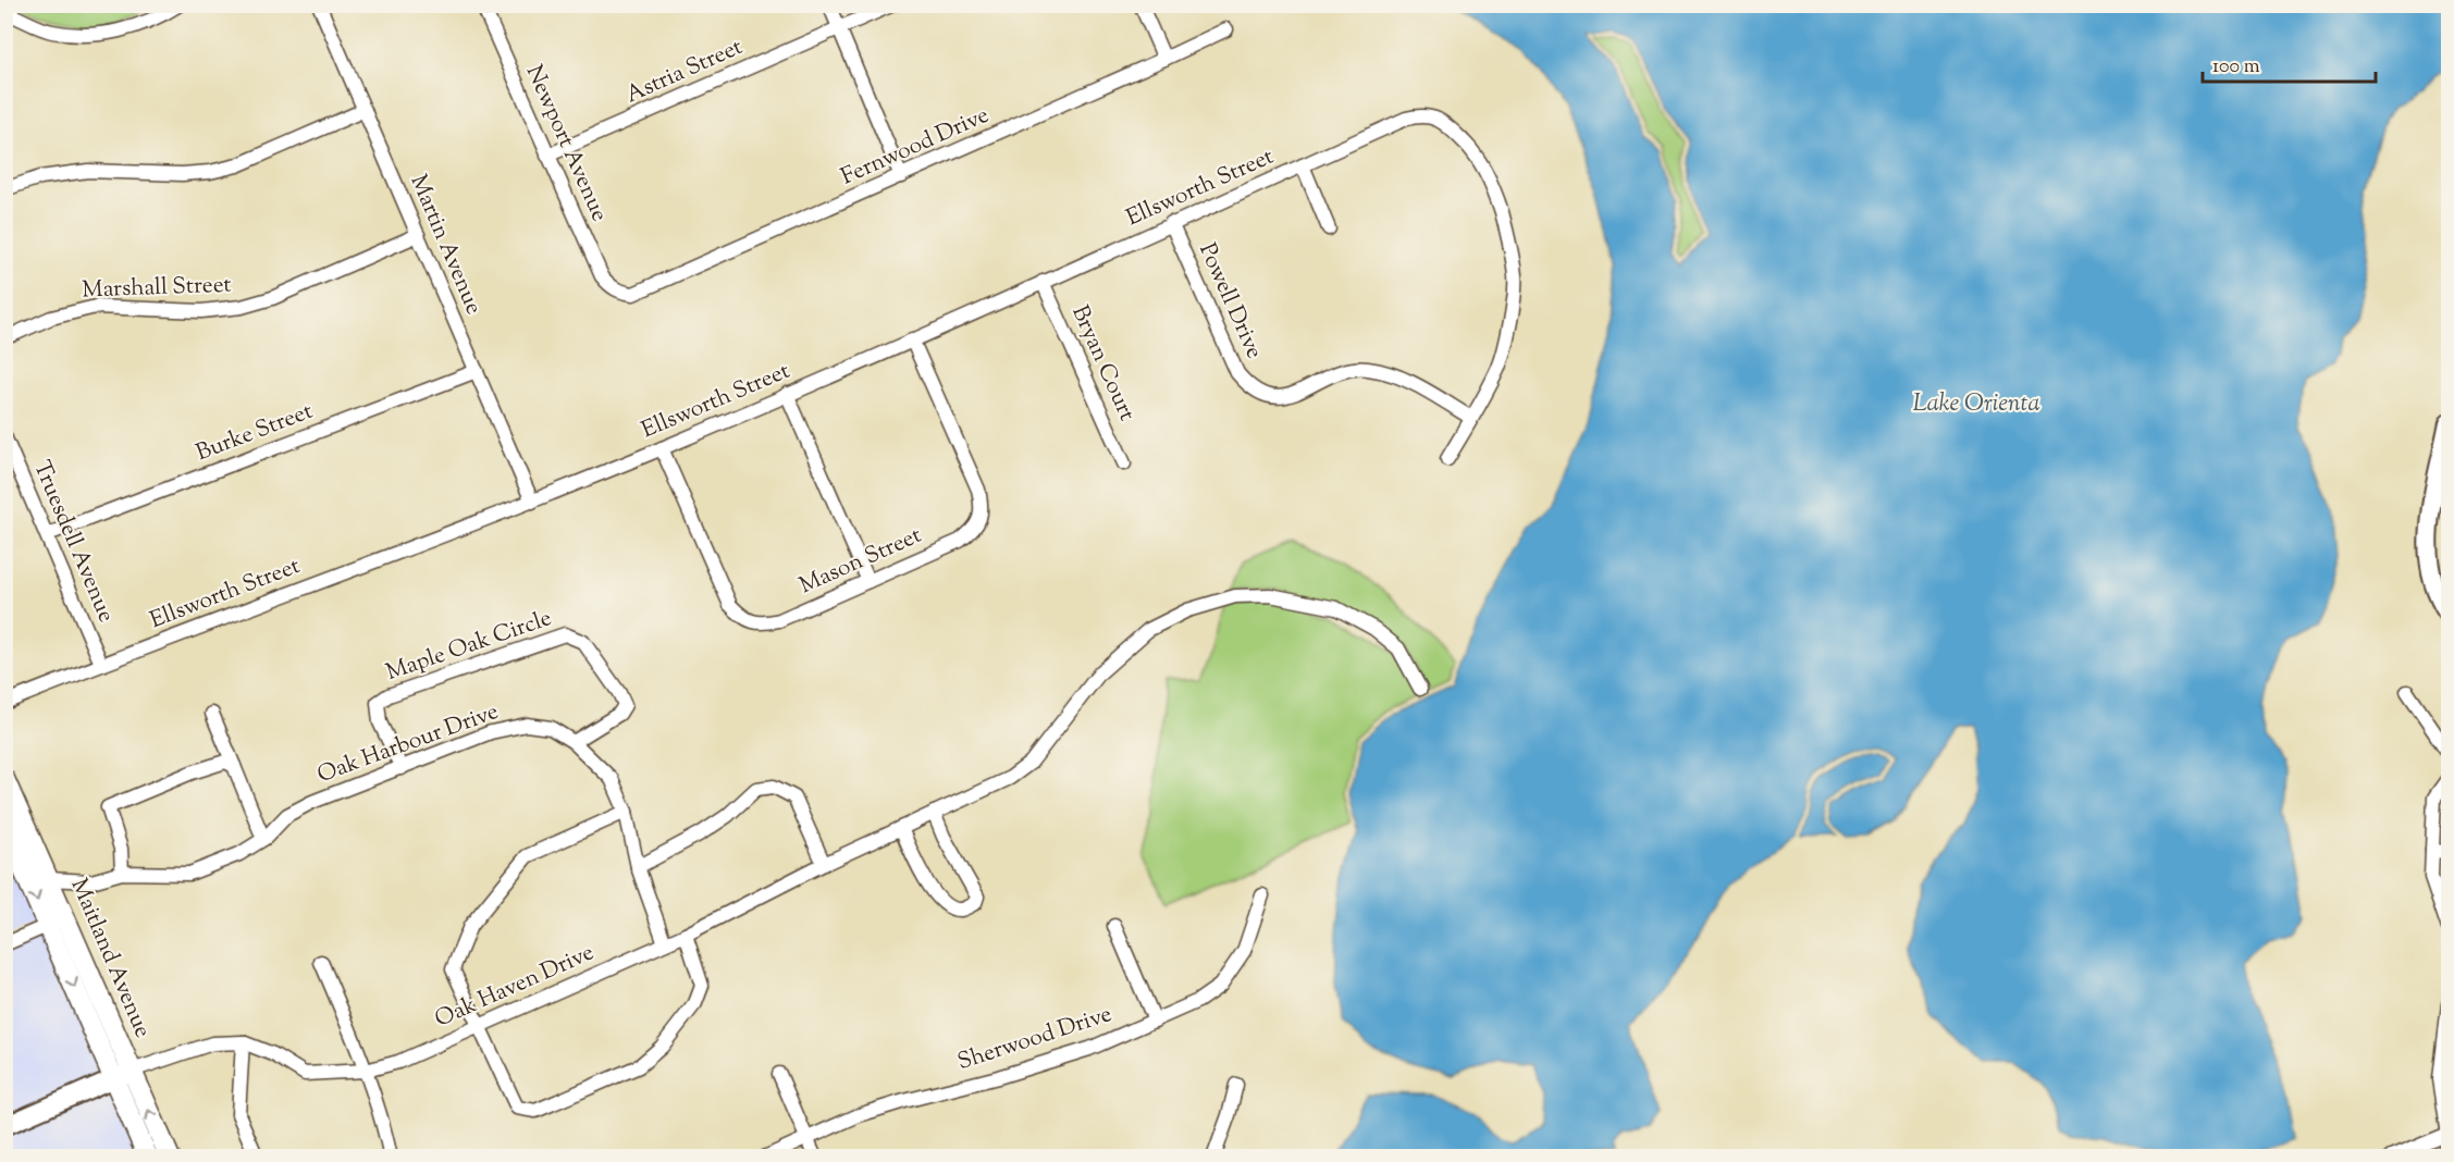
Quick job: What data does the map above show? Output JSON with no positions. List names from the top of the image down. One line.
{"streets":{"main road":["Maitland Avenue"],"street":["Astria Street","Newport Avenue","Fernwood Drive","Ellsworth Street","Martin Avenue","Marshall Street","Powell Drive","Bryan Court","Burke Street","Truesdell Avenue","Mason Street","Maple Oak Circle","Oak Harbour Drive","Oak Haven Drive","Sherwood Drive"]},"crossings":[["Astria Street","Newport Avenue"],["Newport Avenue","Fernwood Drive"],["Ellsworth Street","Martin Avenue"],["Ellsworth Street","Powell Drive"],["Ellsworth Street","Bryan Court"],["Ellsworth Street","Truesdell Avenue"],["Ellsworth Street","Mason Street"],["Martin Avenue","Marshall Street"],["Martin Avenue","Burke Street"],["Burke Street","Truesdell Avenue"],["Maple Oak Circle","Oak Harbour Drive"],["Oak Harbour Drive","Maitland Avenue"],["Oak Harbour Drive","Oak Haven Drive"],["Maitland Avenue","Oak Haven Drive"]],"water":["Lake Orienta"],"scale_bar":"100 m"}
